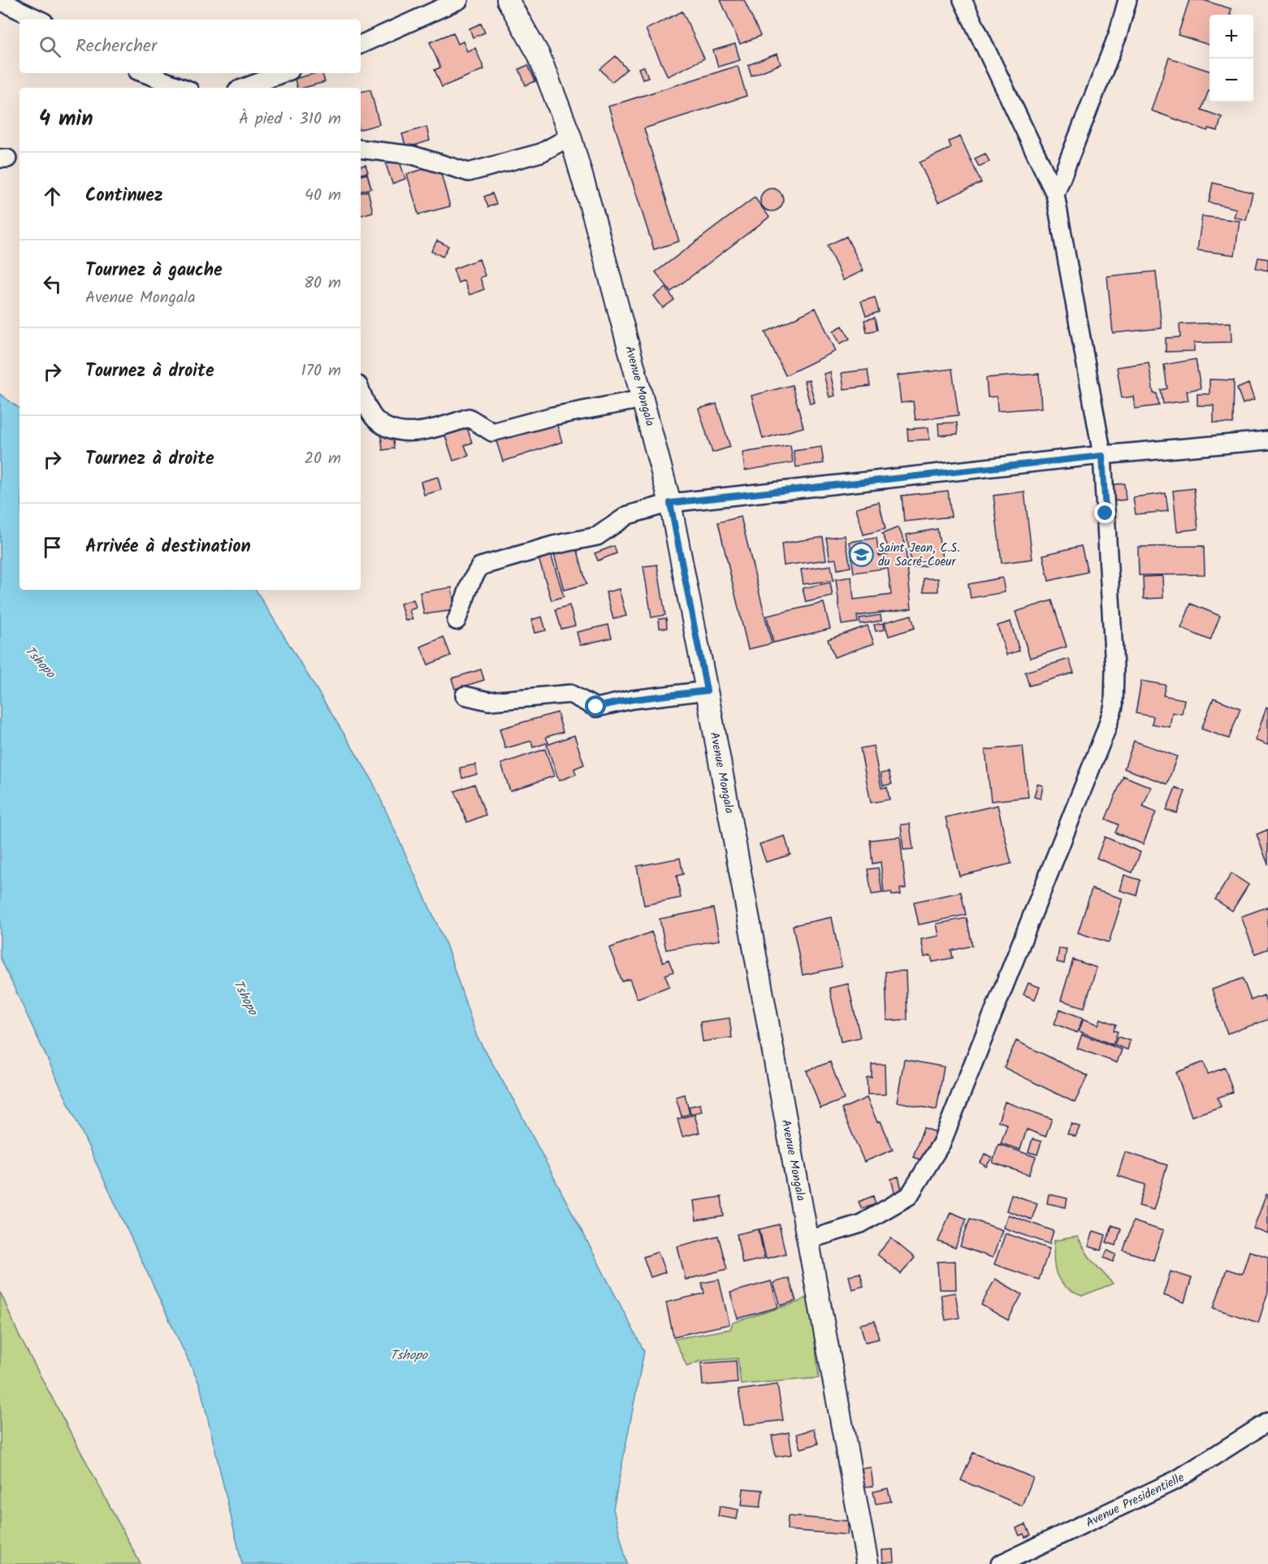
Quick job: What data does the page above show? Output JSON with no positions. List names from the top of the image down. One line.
{"streets":{"street":["Avenue Mongala","Avenue Presidentielle"]},"water":["Tshopo"],"places":{"school or university":["Saint Jean, C.S. du Sacré-Coeur"]},"page":{"map_buttons":["+","−"],"search":"Rechercher","heading":["4 min","À pied · 310 m"],"list":[["Continuez","40 m"],["Tournez à gauche","Avenue Mongala","80 m"],["Tournez à droite","170 m"],["Tournez à droite","20 m"],"Arrivée à destination"]}}
